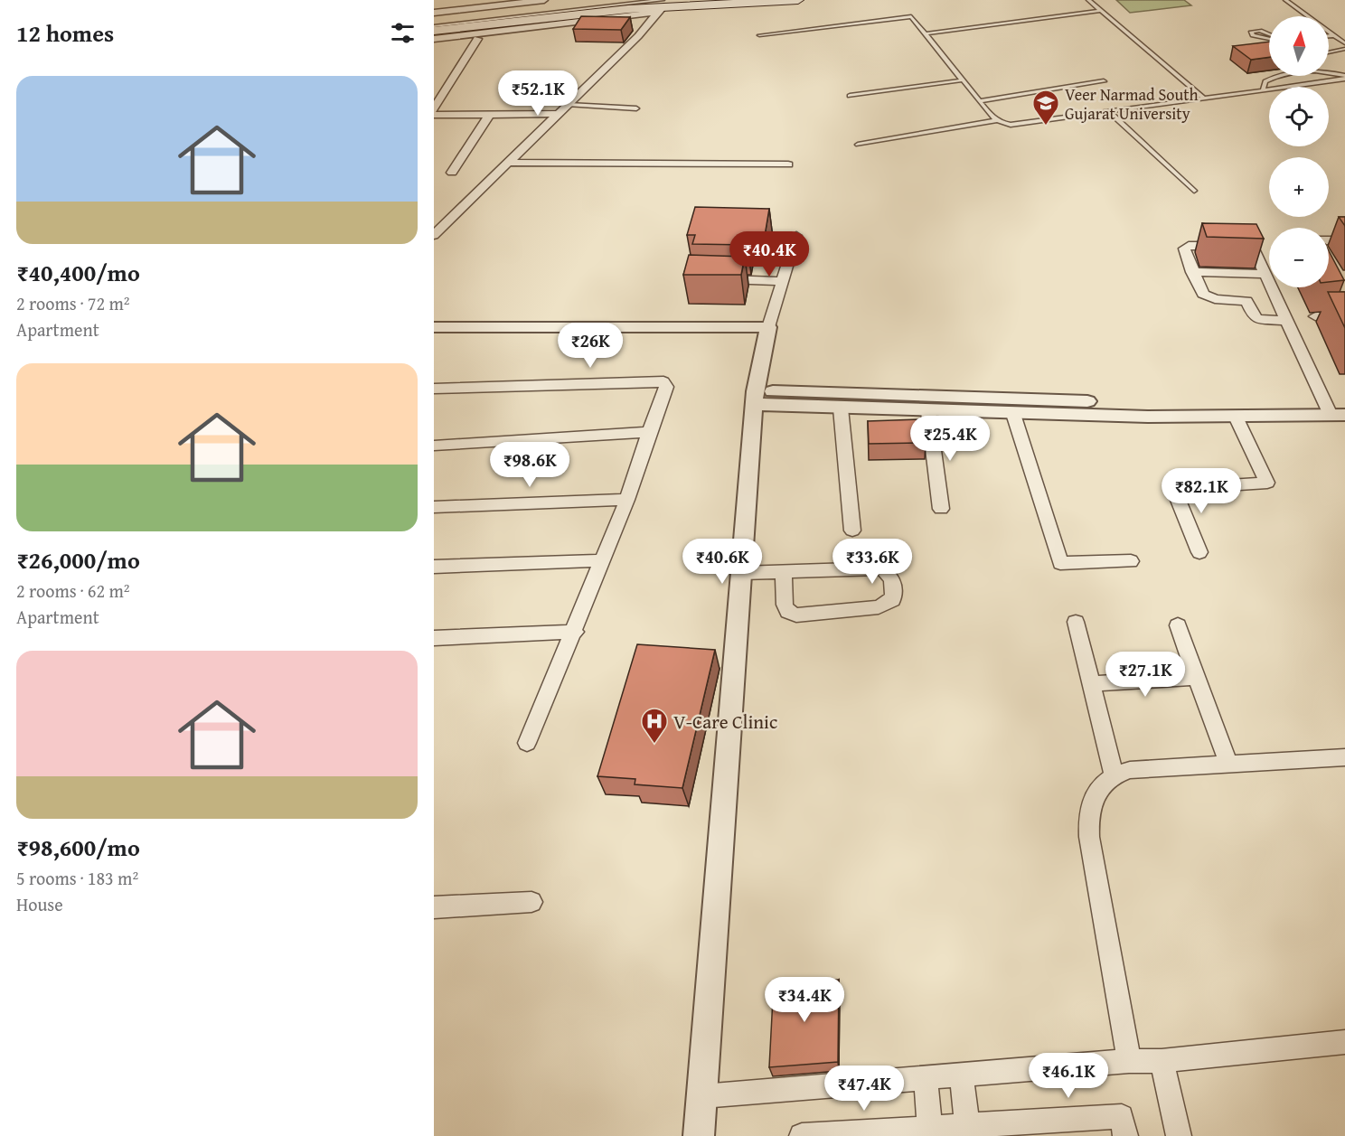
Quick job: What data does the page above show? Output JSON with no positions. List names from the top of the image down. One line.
{"places":{"school or university":["Veer Narmad South Gujarat University"],"hospital":["V-Care Clinic"]},"north":"top","page":{"heading":"12 homes","map_buttons":["+","−"],"list":[{"name":"₹40,400/mo","note":"2 rooms · 72 m² · Apartment"},{"name":"₹26,000/mo","note":"2 rooms · 62 m² · Apartment"},{"name":"₹98,600/mo","note":"5 rooms · 183 m² · House"}],"price":["₹52.1K","₹40.4K","₹26K","₹25.4K","₹98.6K","₹82.1K","₹40.6K","₹33.6K","₹27.1K","₹34.4K","₹46.1K","₹47.4K"]}}
